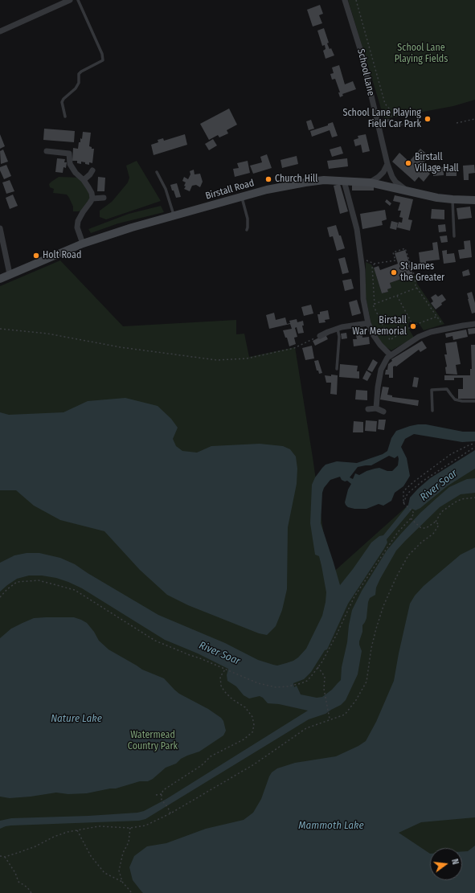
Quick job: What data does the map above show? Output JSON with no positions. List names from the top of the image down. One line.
{"streets":{"street":["School Lane","Birstall Road"]},"crossings":[["School Lane","Birstall Road"]],"water":["River Soar","Nature Lake","Mammoth Lake"],"parks":["School Lane Playing Fields","Watermead Country Park"],"places":["School Lane Playing Field Car Park","Birstall Village Hall","Church Hill","Holt Road","St James the Greater","Birstall War Memorial"],"north":"right"}
